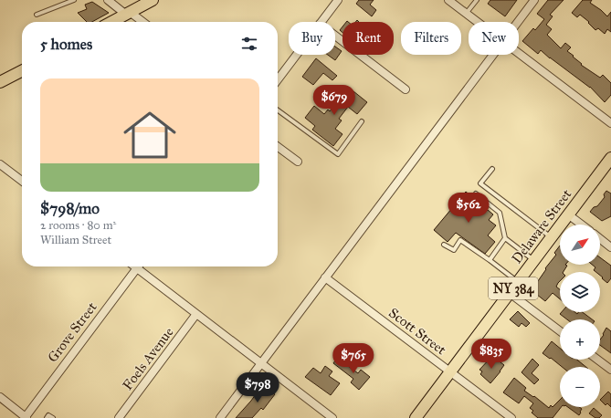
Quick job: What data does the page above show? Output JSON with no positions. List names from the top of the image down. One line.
{"streets":{"main road":["Delaware Street","NY 384"],"street":["Scott Street","Grove Street","Foels Avenue"]},"crossings":[["Delaware Street","Scott Street"]],"north":"top right","page":{"chip":["Buy","Rent","Filters","New"],"heading":"5 homes","list":[{"name":"$798/mo","note":"2 rooms · 80 m² · William Street"}],"price":["$679","$562","$835","$765","$798"],"map_buttons":["+","−"]}}
